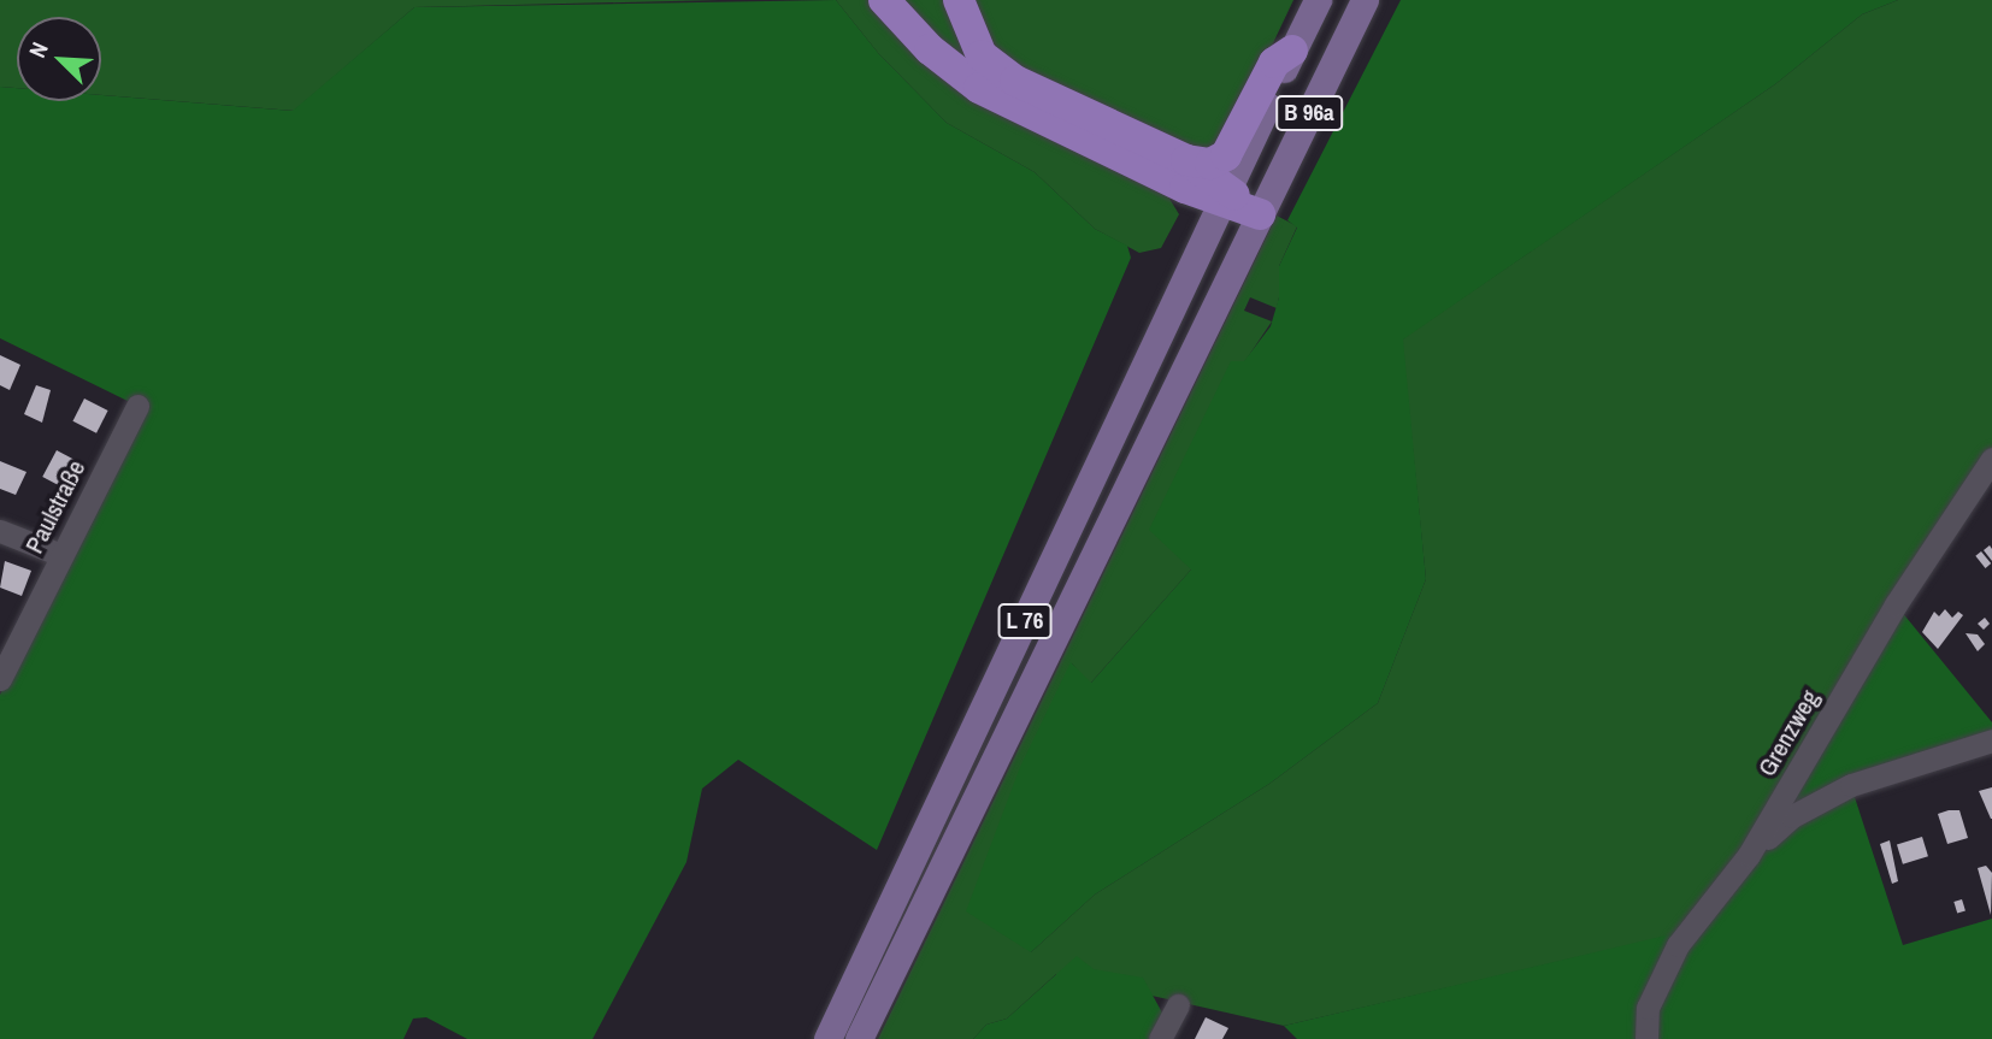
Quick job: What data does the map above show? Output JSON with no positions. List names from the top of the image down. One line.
{"streets":{"main road":["B 96a","L 76"],"street":["Paulstraße","Grenzweg"]},"crossings":[["B 96a","L 76"]],"north":"top left"}
